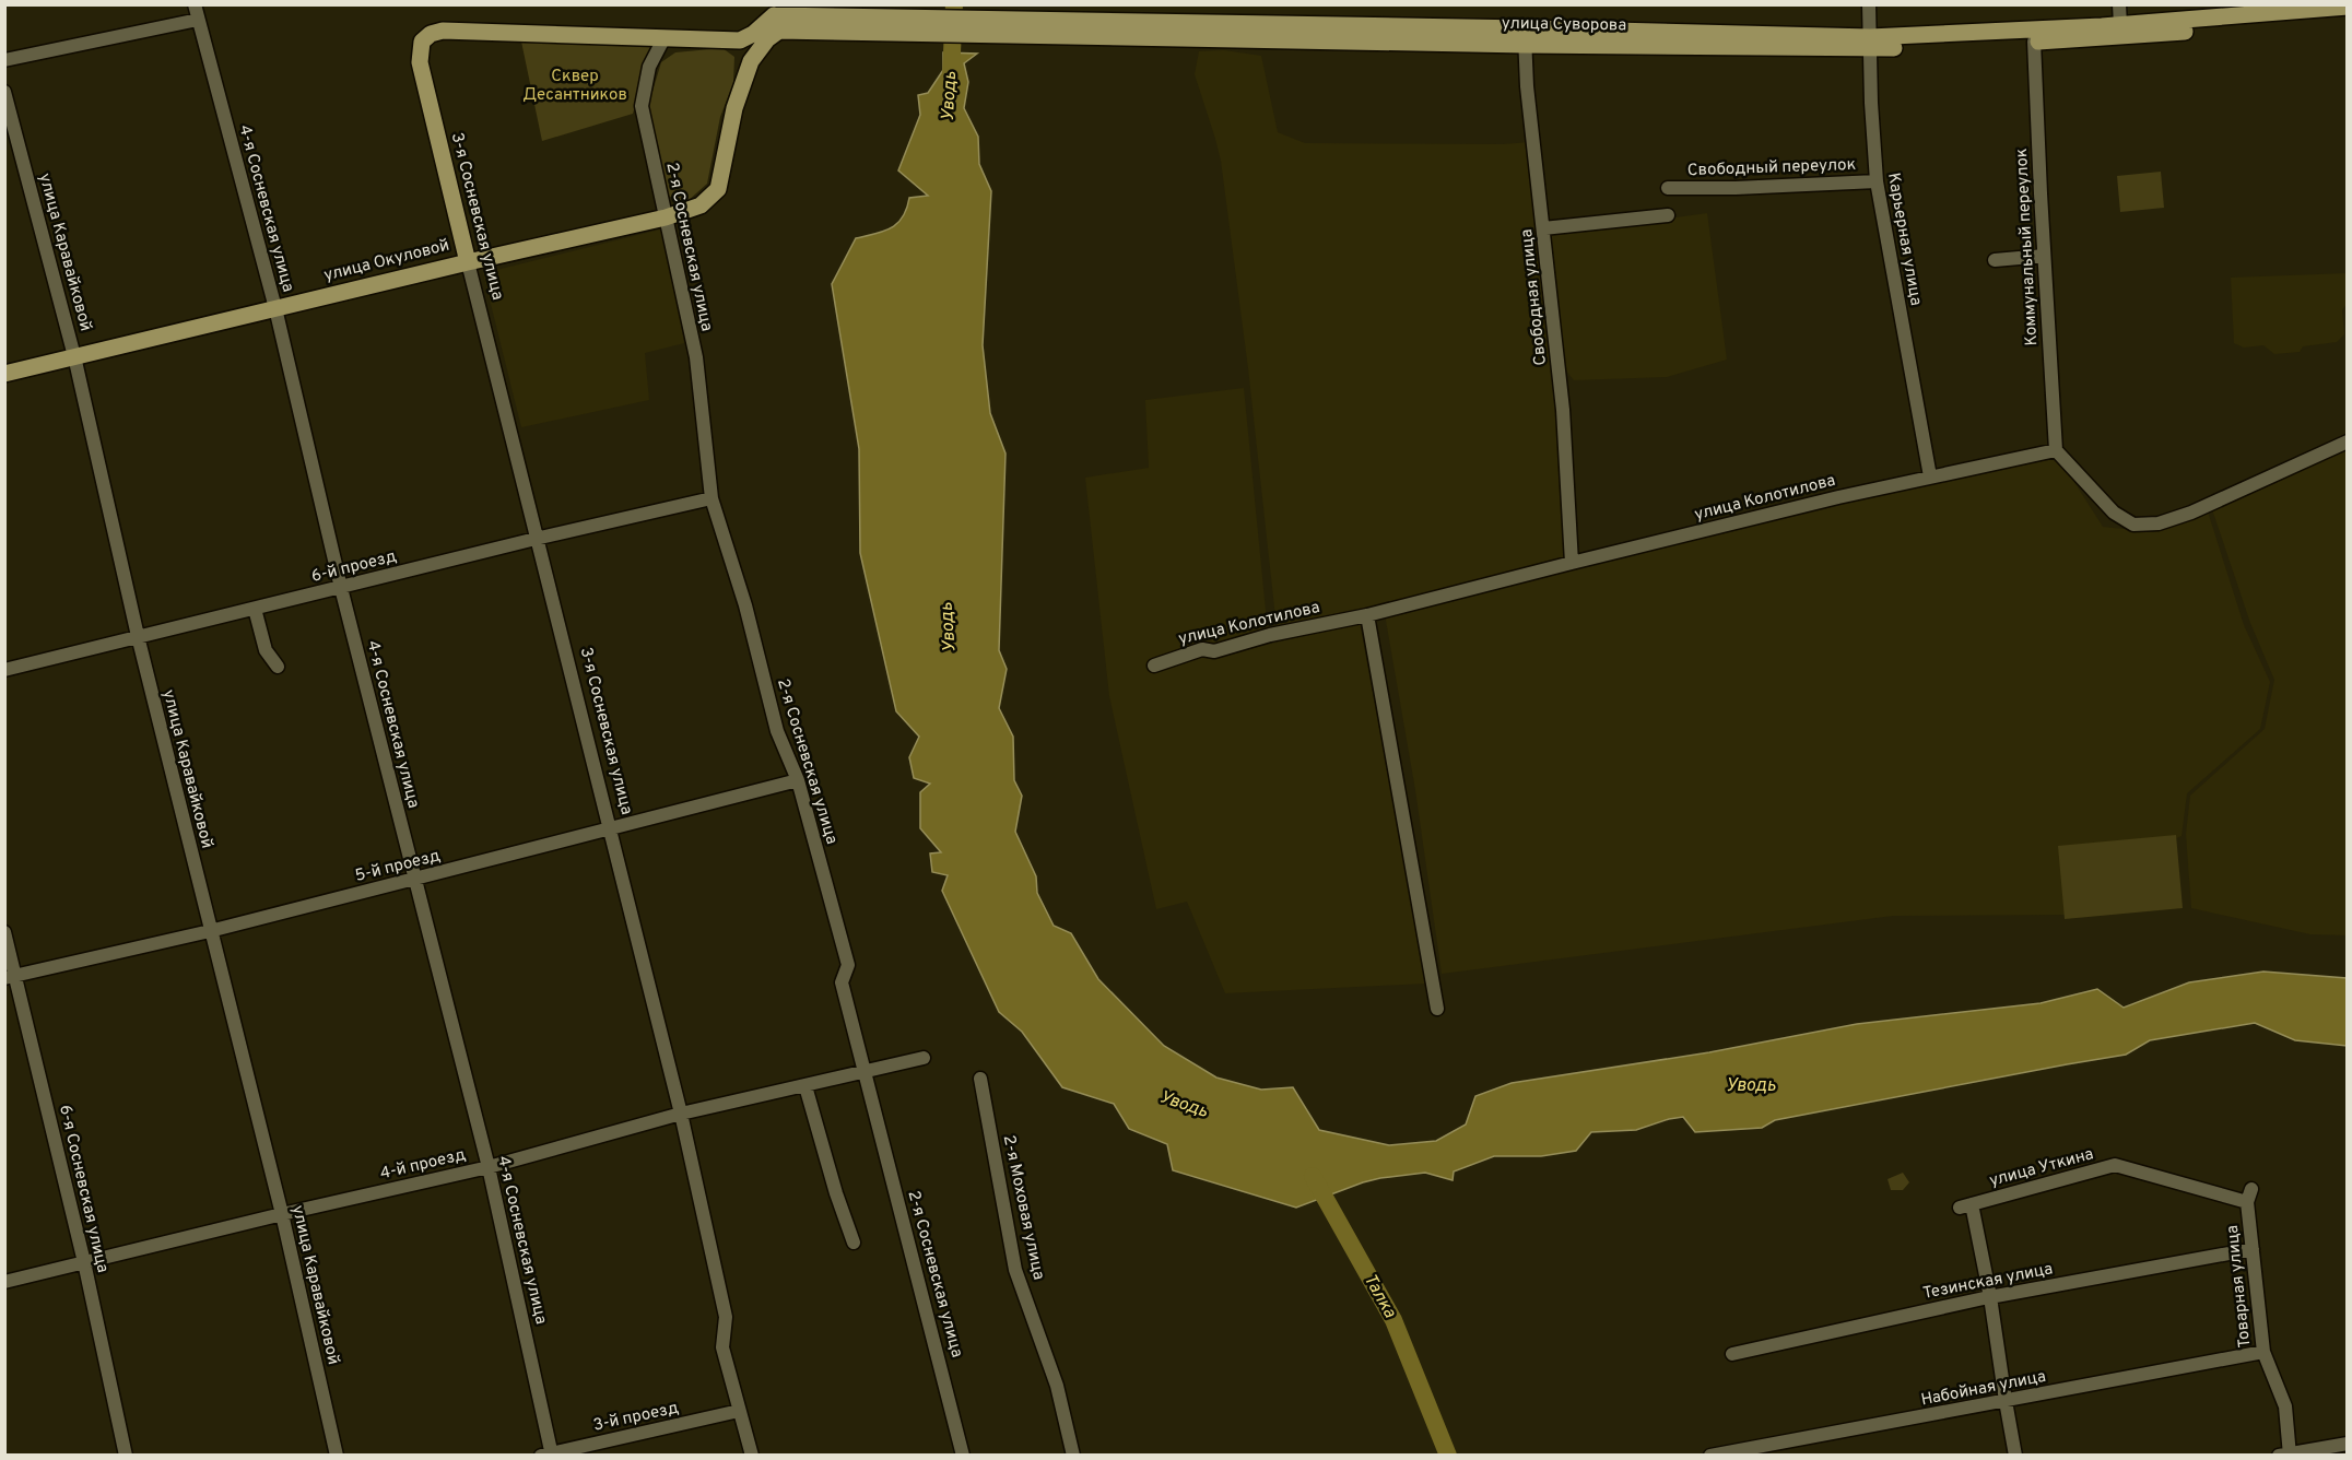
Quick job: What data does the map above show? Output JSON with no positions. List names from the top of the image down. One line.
{"streets":{"main road":["улица Суворова","3-я Сосневская улица","улица Окуловой"],"street":["Свободный переулок","4-я Сосневская улица","Карьерная улица","2-я Сосневская улица","Коммунальный переулок","улица Каравайковой","Свободная улица","улица Колотилова","6-й проезд","5-й проезд","4-й проезд","улица Уткина","6-я Сосневская улица","2-я Моховая улица","Тезинская улица","Товарная улица","Набойная улица","3-й проезд"]},"crossings":[["улица Суворова","Карьерная улица"],["улица Суворова","Коммунальный переулок"],["улица Суворова","улица Окуловой"],["улица Суворова","Свободная улица"],["Свободный переулок","Карьерная улица"],["4-я Сосневская улица","улица Окуловой"],["4-я Сосневская улица","6-й проезд"],["4-я Сосневская улица","5-й проезд"],["4-я Сосневская улица","4-й проезд"],["4-я Сосневская улица","3-й проезд"],["3-я Сосневская улица","2-я Сосневская улица"],["3-я Сосневская улица","улица Окуловой"],["3-я Сосневская улица","6-й проезд"],["3-я Сосневская улица","5-й проезд"],["3-я Сосневская улица","4-й проезд"],["3-я Сосневская улица","3-й проезд"],["Карьерная улица","улица Колотилова"],["2-я Сосневская улица","улица Окуловой"],["2-я Сосневская улица","6-й проезд"],["2-я Сосневская улица","5-й проезд"],["2-я Сосневская улица","4-й проезд"],["Коммунальный переулок","улица Колотилова"],["улица Каравайковой","улица Окуловой"],["улица Каравайковой","6-й проезд"],["улица Каравайковой","5-й проезд"],["улица Каравайковой","4-й проезд"],["Свободная улица","улица Колотилова"],["5-й проезд","6-я Сосневская улица"],["4-й проезд","6-я Сосневская улица"],["улица Уткина","Тезинская улица"],["улица Уткина","Товарная улица"],["Тезинская улица","Товарная улица"],["Товарная улица","Набойная улица"]],"water":["Уводь","Талка"],"parks":["Сквер Десантников"]}
